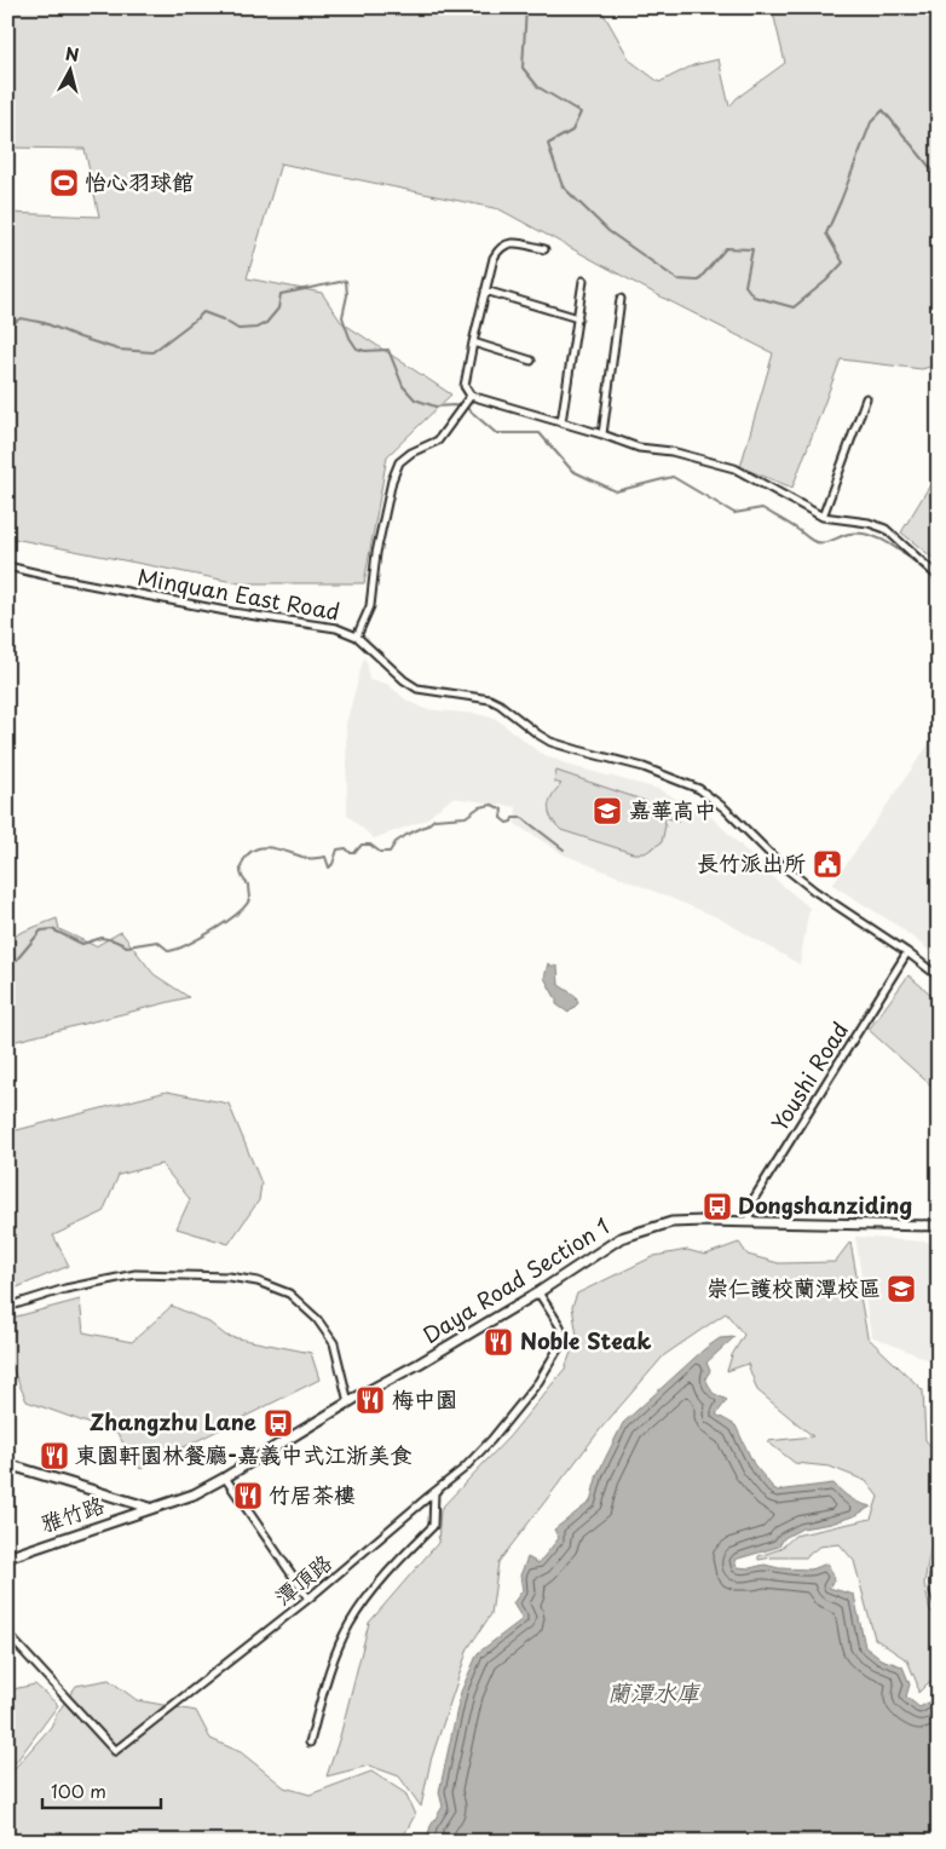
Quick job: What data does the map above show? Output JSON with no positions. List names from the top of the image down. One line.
{"streets":{"main road":["Daya Road Section 1","雅竹路"],"street":["Minquan East Road","Youshi Road","潭頂路"]},"crossings":[["Minquan East Road","Youshi Road"],["Youshi Road","Daya Road Section 1"],["Daya Road Section 1","雅竹路"],["Daya Road Section 1","潭頂路"]],"water":["蘭潭水庫"],"places":{"sports":["怡心羽球館"],"school or university":["嘉華高中","崇仁護校蘭潭校區"],"public building":["長竹派出所"],"bus stop":["Dongshanziding","Zhangzhu Lane"],"restaurant":["Noble Steak","梅中園","東園軒園林餐廳-嘉義中式江浙美食","竹居茶樓"]},"scale_bar":"100 m","north":"top"}
